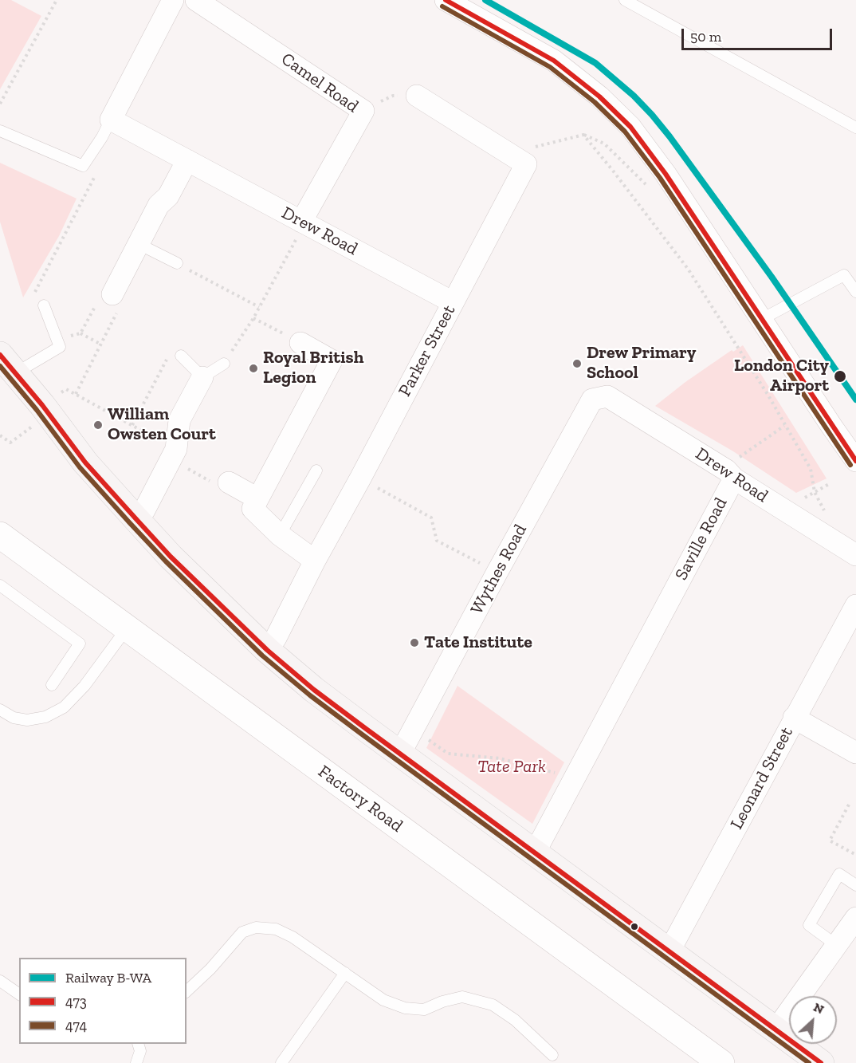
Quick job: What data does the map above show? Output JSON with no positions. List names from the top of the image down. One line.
{"streets":{"street":["Camel Road","Drew Road","Parker Street","Saville Road","Wythes Road","Leonard Street","Factory Road"]},"crossings":[["Camel Road","Drew Road"],["Drew Road","Parker Street"],["Drew Road","Saville Road"],["Drew Road","Wythes Road"]],"parks":["Tate Park"],"places":["Drew Primary School","Royal British Legion","London City Airport","William Owsten Court","Tate Institute"],"lines":["rail line B-WA","transit line 473","transit line 474"],"legend":["Railway B-WA","473","474"],"scale_bar":"50 m","north":"top right"}
